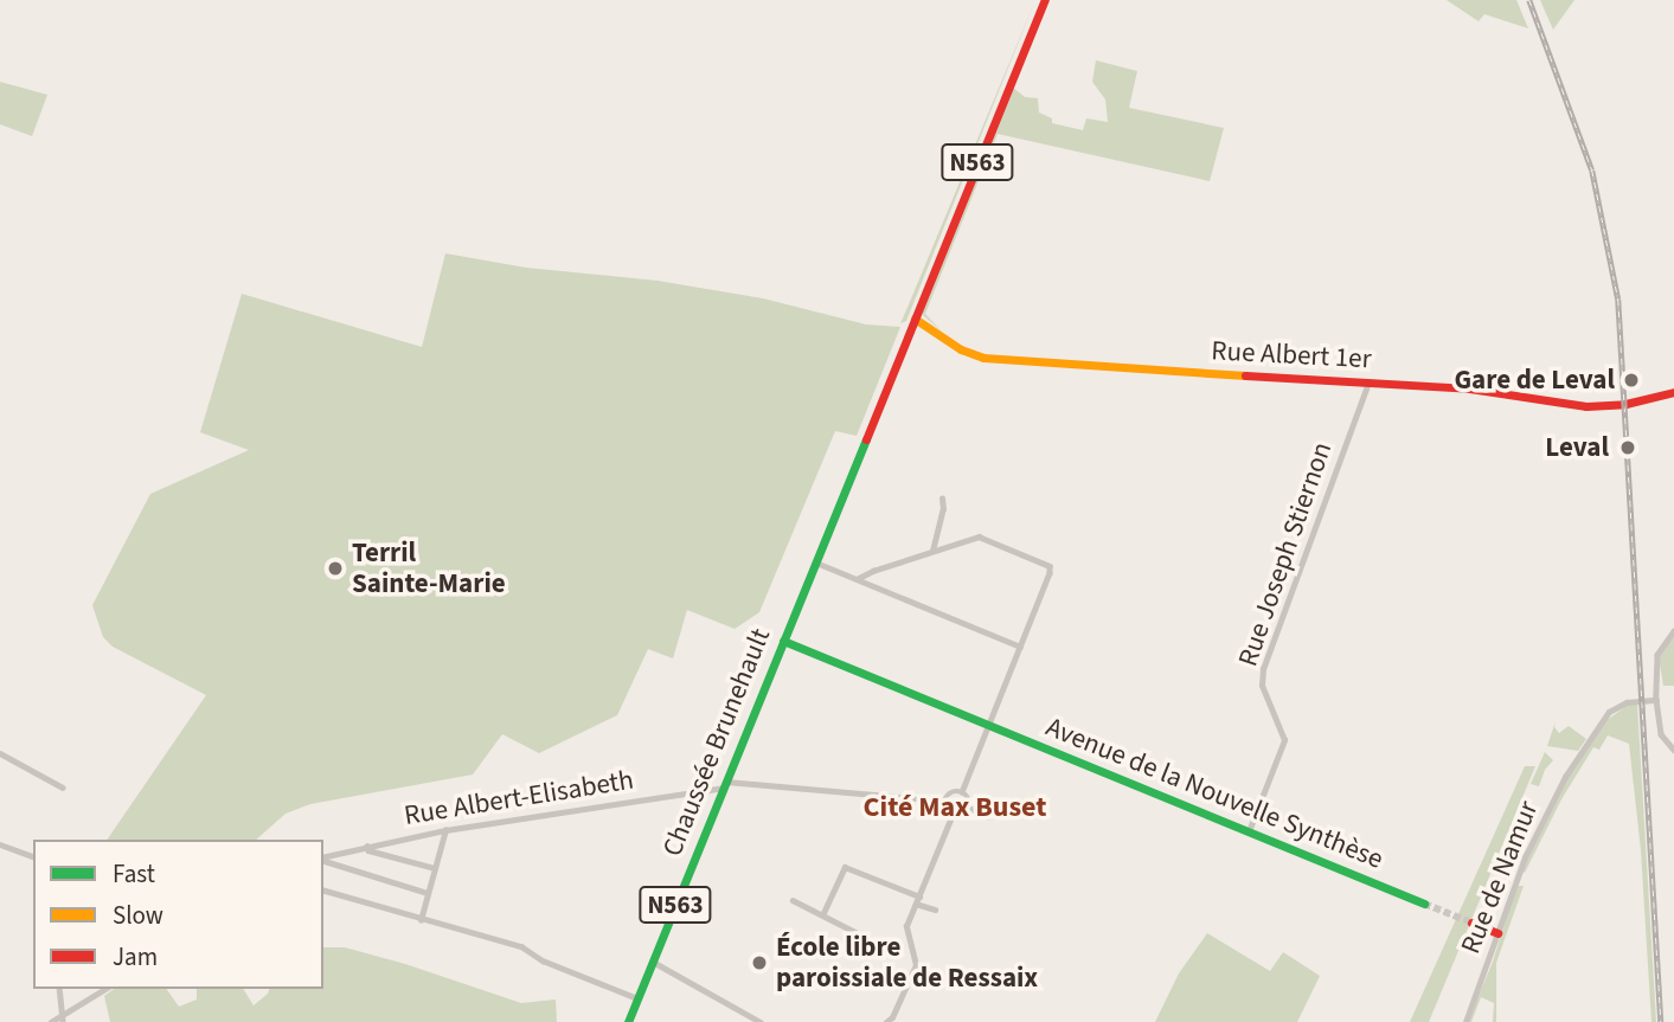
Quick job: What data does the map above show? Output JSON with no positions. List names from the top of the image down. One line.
{"streets":{"street":["N563","Rue Albert 1er","Rue Joseph Stiernon","Chaussée Brunehault","Avenue de la Nouvelle Synthèse","Rue Albert-Elisabeth","Rue de Namur"]},"crossings":[["N563","Rue Albert 1er"],["N563","Chaussée Brunehault"],["Rue Albert 1er","Rue Joseph Stiernon"],["Rue Albert 1er","Chaussée Brunehault"],["Rue Joseph Stiernon","Avenue de la Nouvelle Synthèse"],["Chaussée Brunehault","Avenue de la Nouvelle Synthèse"],["Chaussée Brunehault","Rue Albert-Elisabeth"]],"districts":["Cité Max Buset"],"places":["Gare de Leval","Leval","Terril Sainte-Marie","École libre paroissiale de Ressaix"],"legend":["Fast","Slow","Jam"]}
